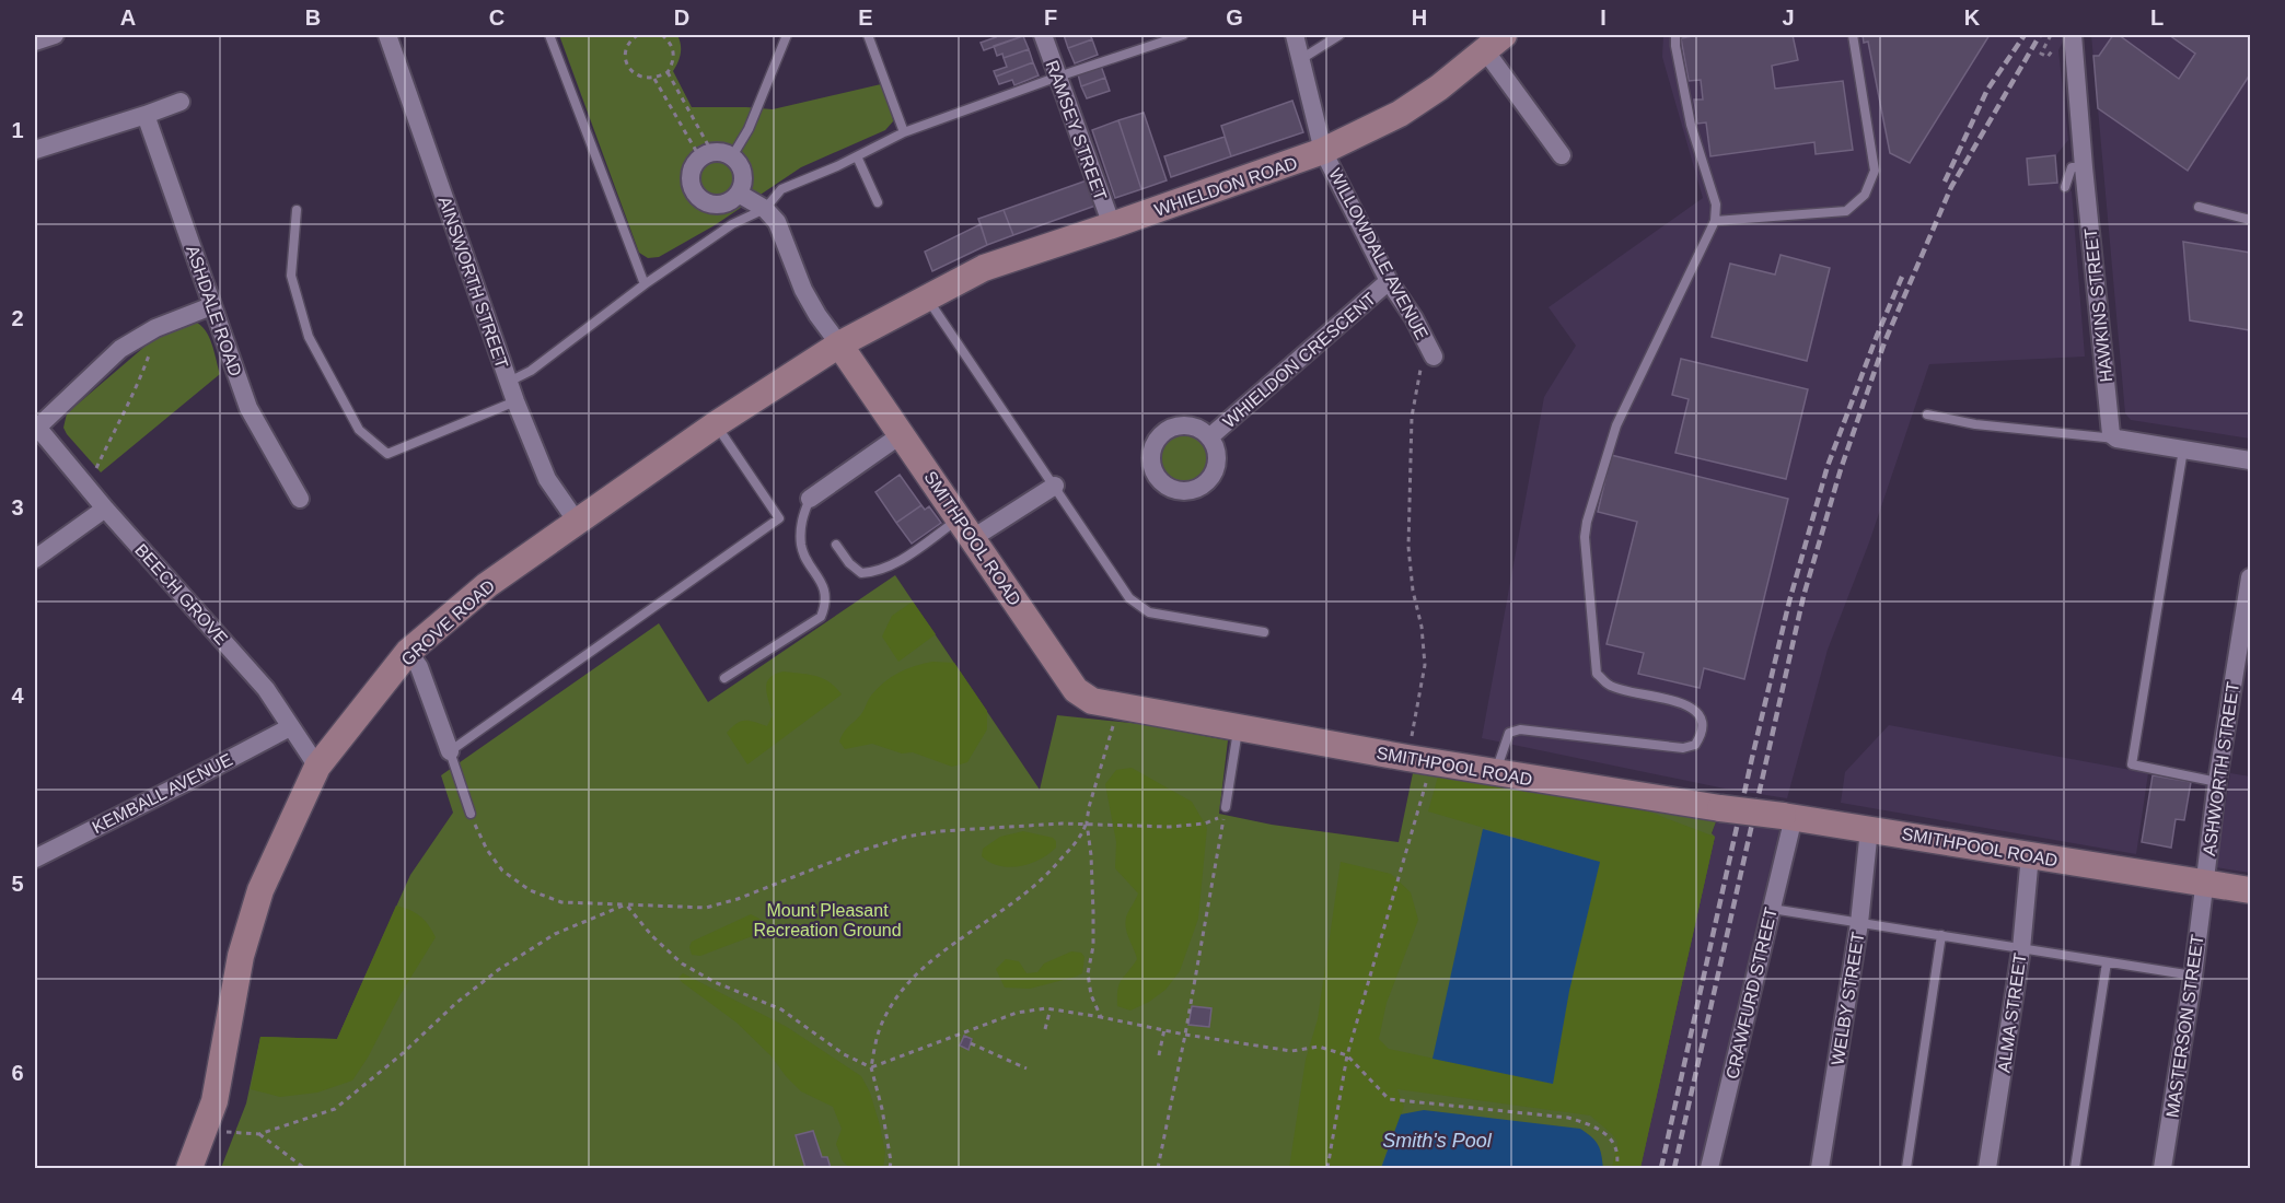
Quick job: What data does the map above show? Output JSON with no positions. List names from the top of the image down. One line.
{"streets":{"street":["RAMSEY STREET","WHIELDON ROAD","WILLOWDALE AVENUE","AINSWORTH STREET","HAWKINS STREET","ASHDALE ROAD","WHIELDON CRESCENT","SMITHPOOL ROAD","BEECH GROVE","GROVE ROAD","ASHWORTH STREET","KEMBALL AVENUE","CRAWFURD STREET","WELBY STREET","ALMA STREET","MASTERSON STREET"]},"crossings":[["RAMSEY STREET","WHIELDON ROAD"],["WHIELDON ROAD","WILLOWDALE AVENUE"],["WHIELDON ROAD","GROVE ROAD"],["WILLOWDALE AVENUE","WHIELDON CRESCENT"],["AINSWORTH STREET","GROVE ROAD"],["ASHDALE ROAD","BEECH GROVE"],["SMITHPOOL ROAD","GROVE ROAD"],["SMITHPOOL ROAD","ASHWORTH STREET"],["SMITHPOOL ROAD","CRAWFURD STREET"],["SMITHPOOL ROAD","WELBY STREET"],["SMITHPOOL ROAD","ALMA STREET"],["SMITHPOOL ROAD","MASTERSON STREET"],["BEECH GROVE","GROVE ROAD"],["BEECH GROVE","KEMBALL AVENUE"],["ASHWORTH STREET","MASTERSON STREET"]],"water":["Smith's Pool"],"parks":["Mount Pleasant Recreation Ground"],"grid":{"columns":["A","B","C","D","E","F","G","H","I","J","K","L"],"rows":["1","2","3","4","5","6"]}}
